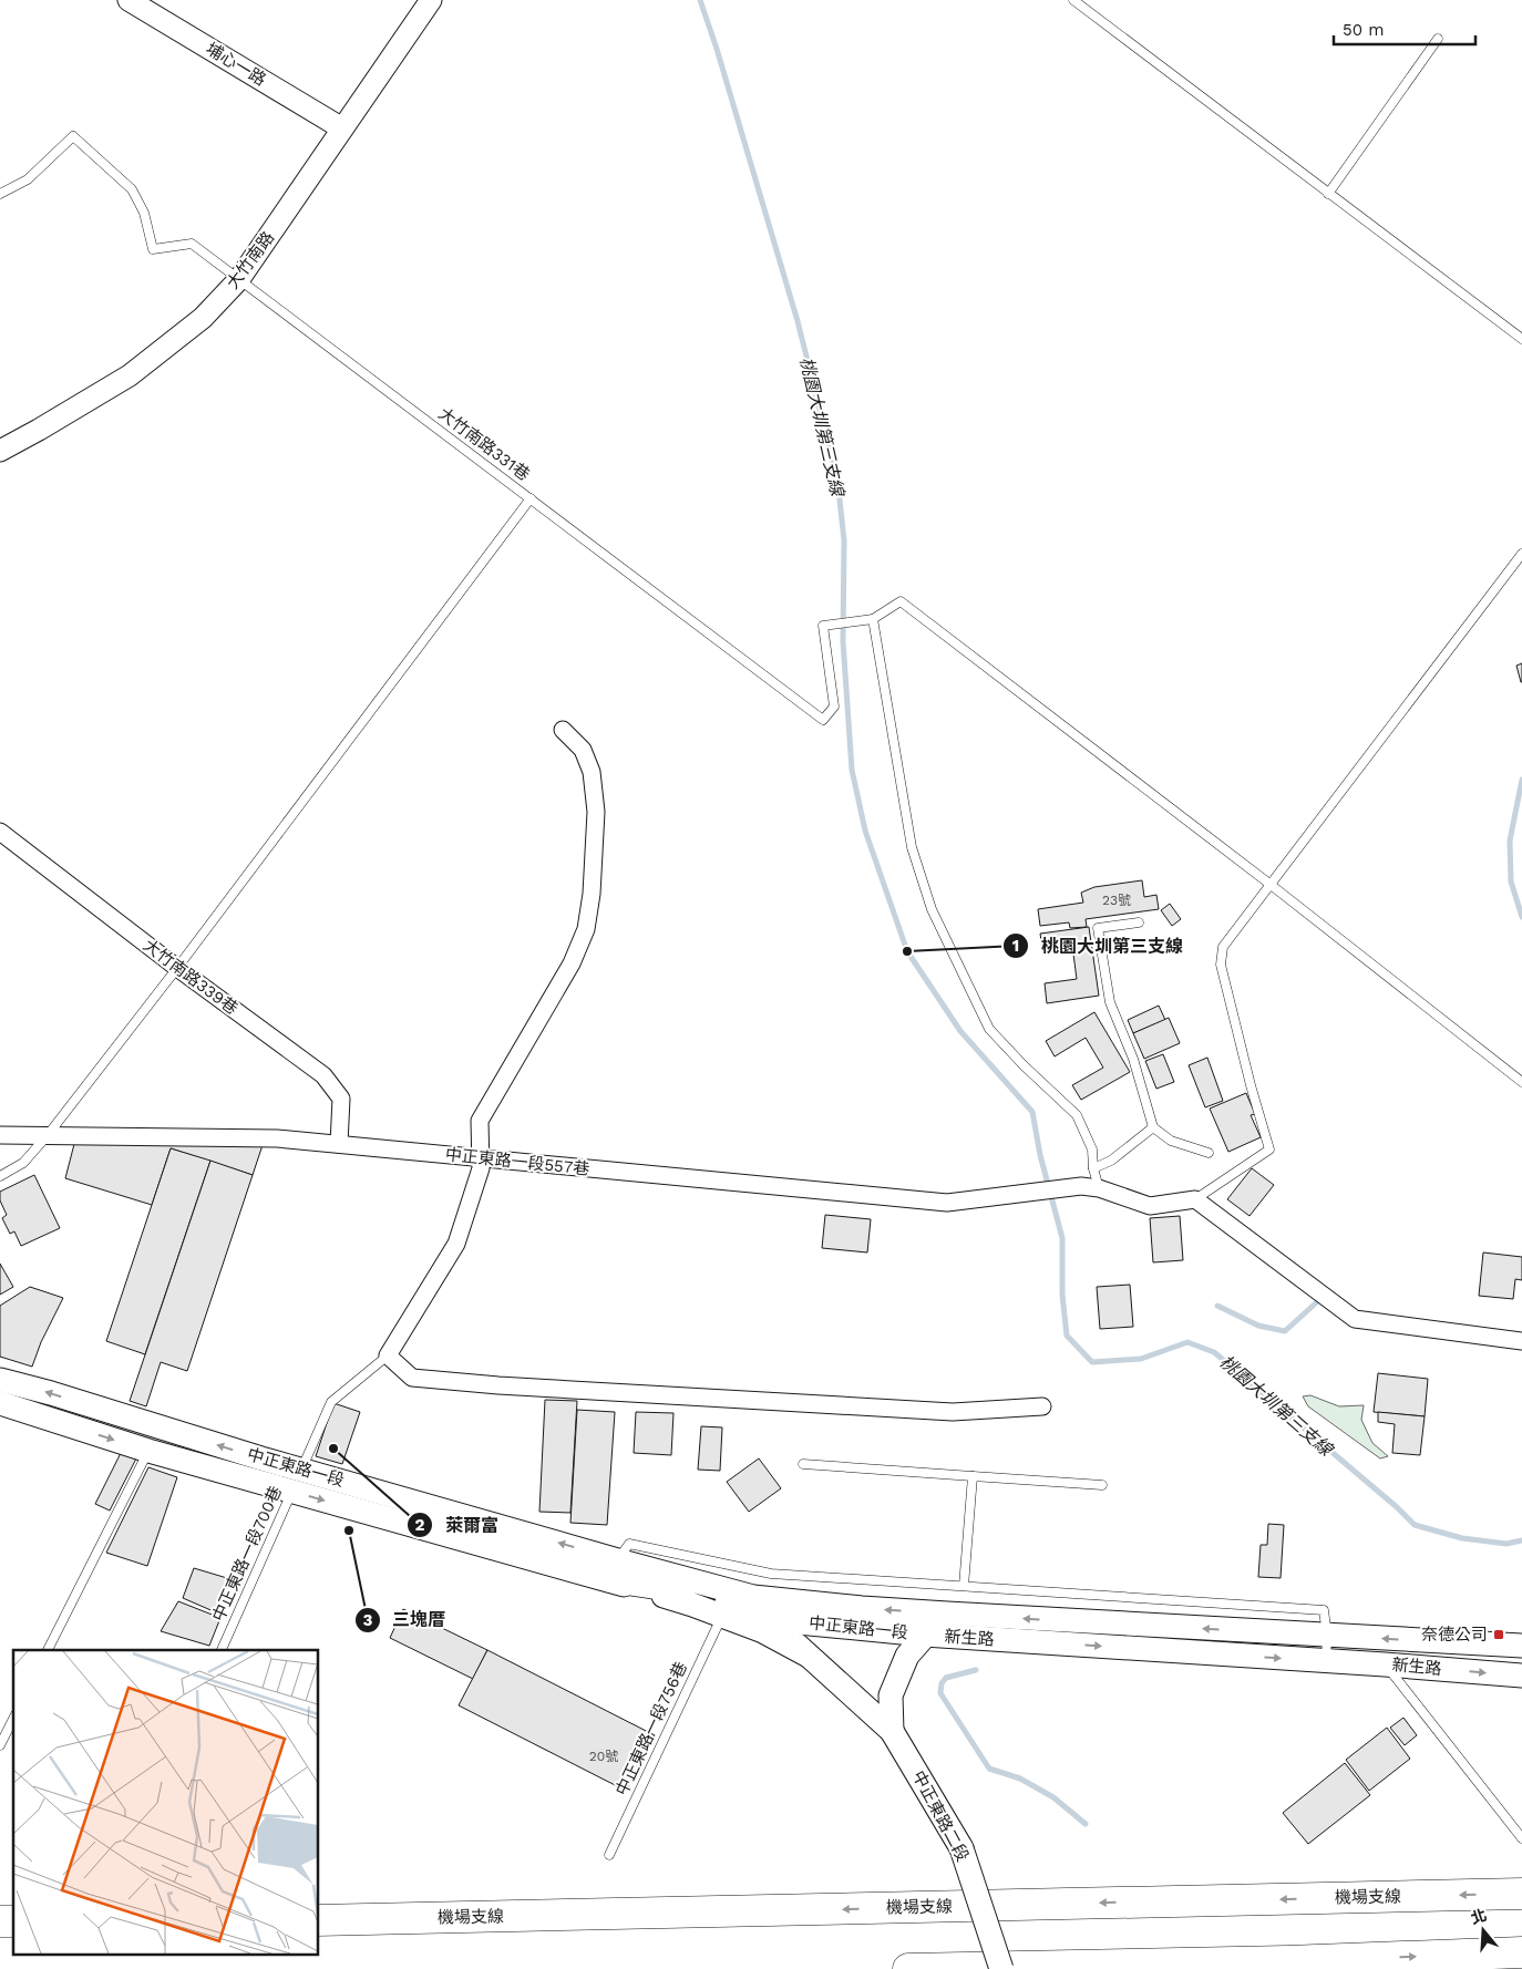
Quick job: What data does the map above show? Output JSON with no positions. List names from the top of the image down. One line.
{"streets":{"highway":["機場支線"],"main road":["中正東路一段","新生路","中正東路二段"],"street":["埔心一路","大竹南路","大竹南路339巷","中正東路一段557巷"],"lane":["大竹南路331巷","中正東路一段700巷","中正東路一段756巷"]},"crossings":[["埔心一路","大竹南路"],["大竹南路","大竹南路331巷"],["大竹南路339巷","中正東路一段557巷"],["中正東路一段","中正東路一段700巷"],["中正東路一段","新生路"],["中正東路一段","中正東路一段756巷"],["中正東路一段","中正東路二段"]],"water":["桃園大圳第三支線"],"places":{"other":["桃園大圳第三支線","萊爾富","三塊厝"],"transit":["奈德公司"]},"house_numbers":["23號","20號"],"scale_bar":"50 m","north":"top"}
